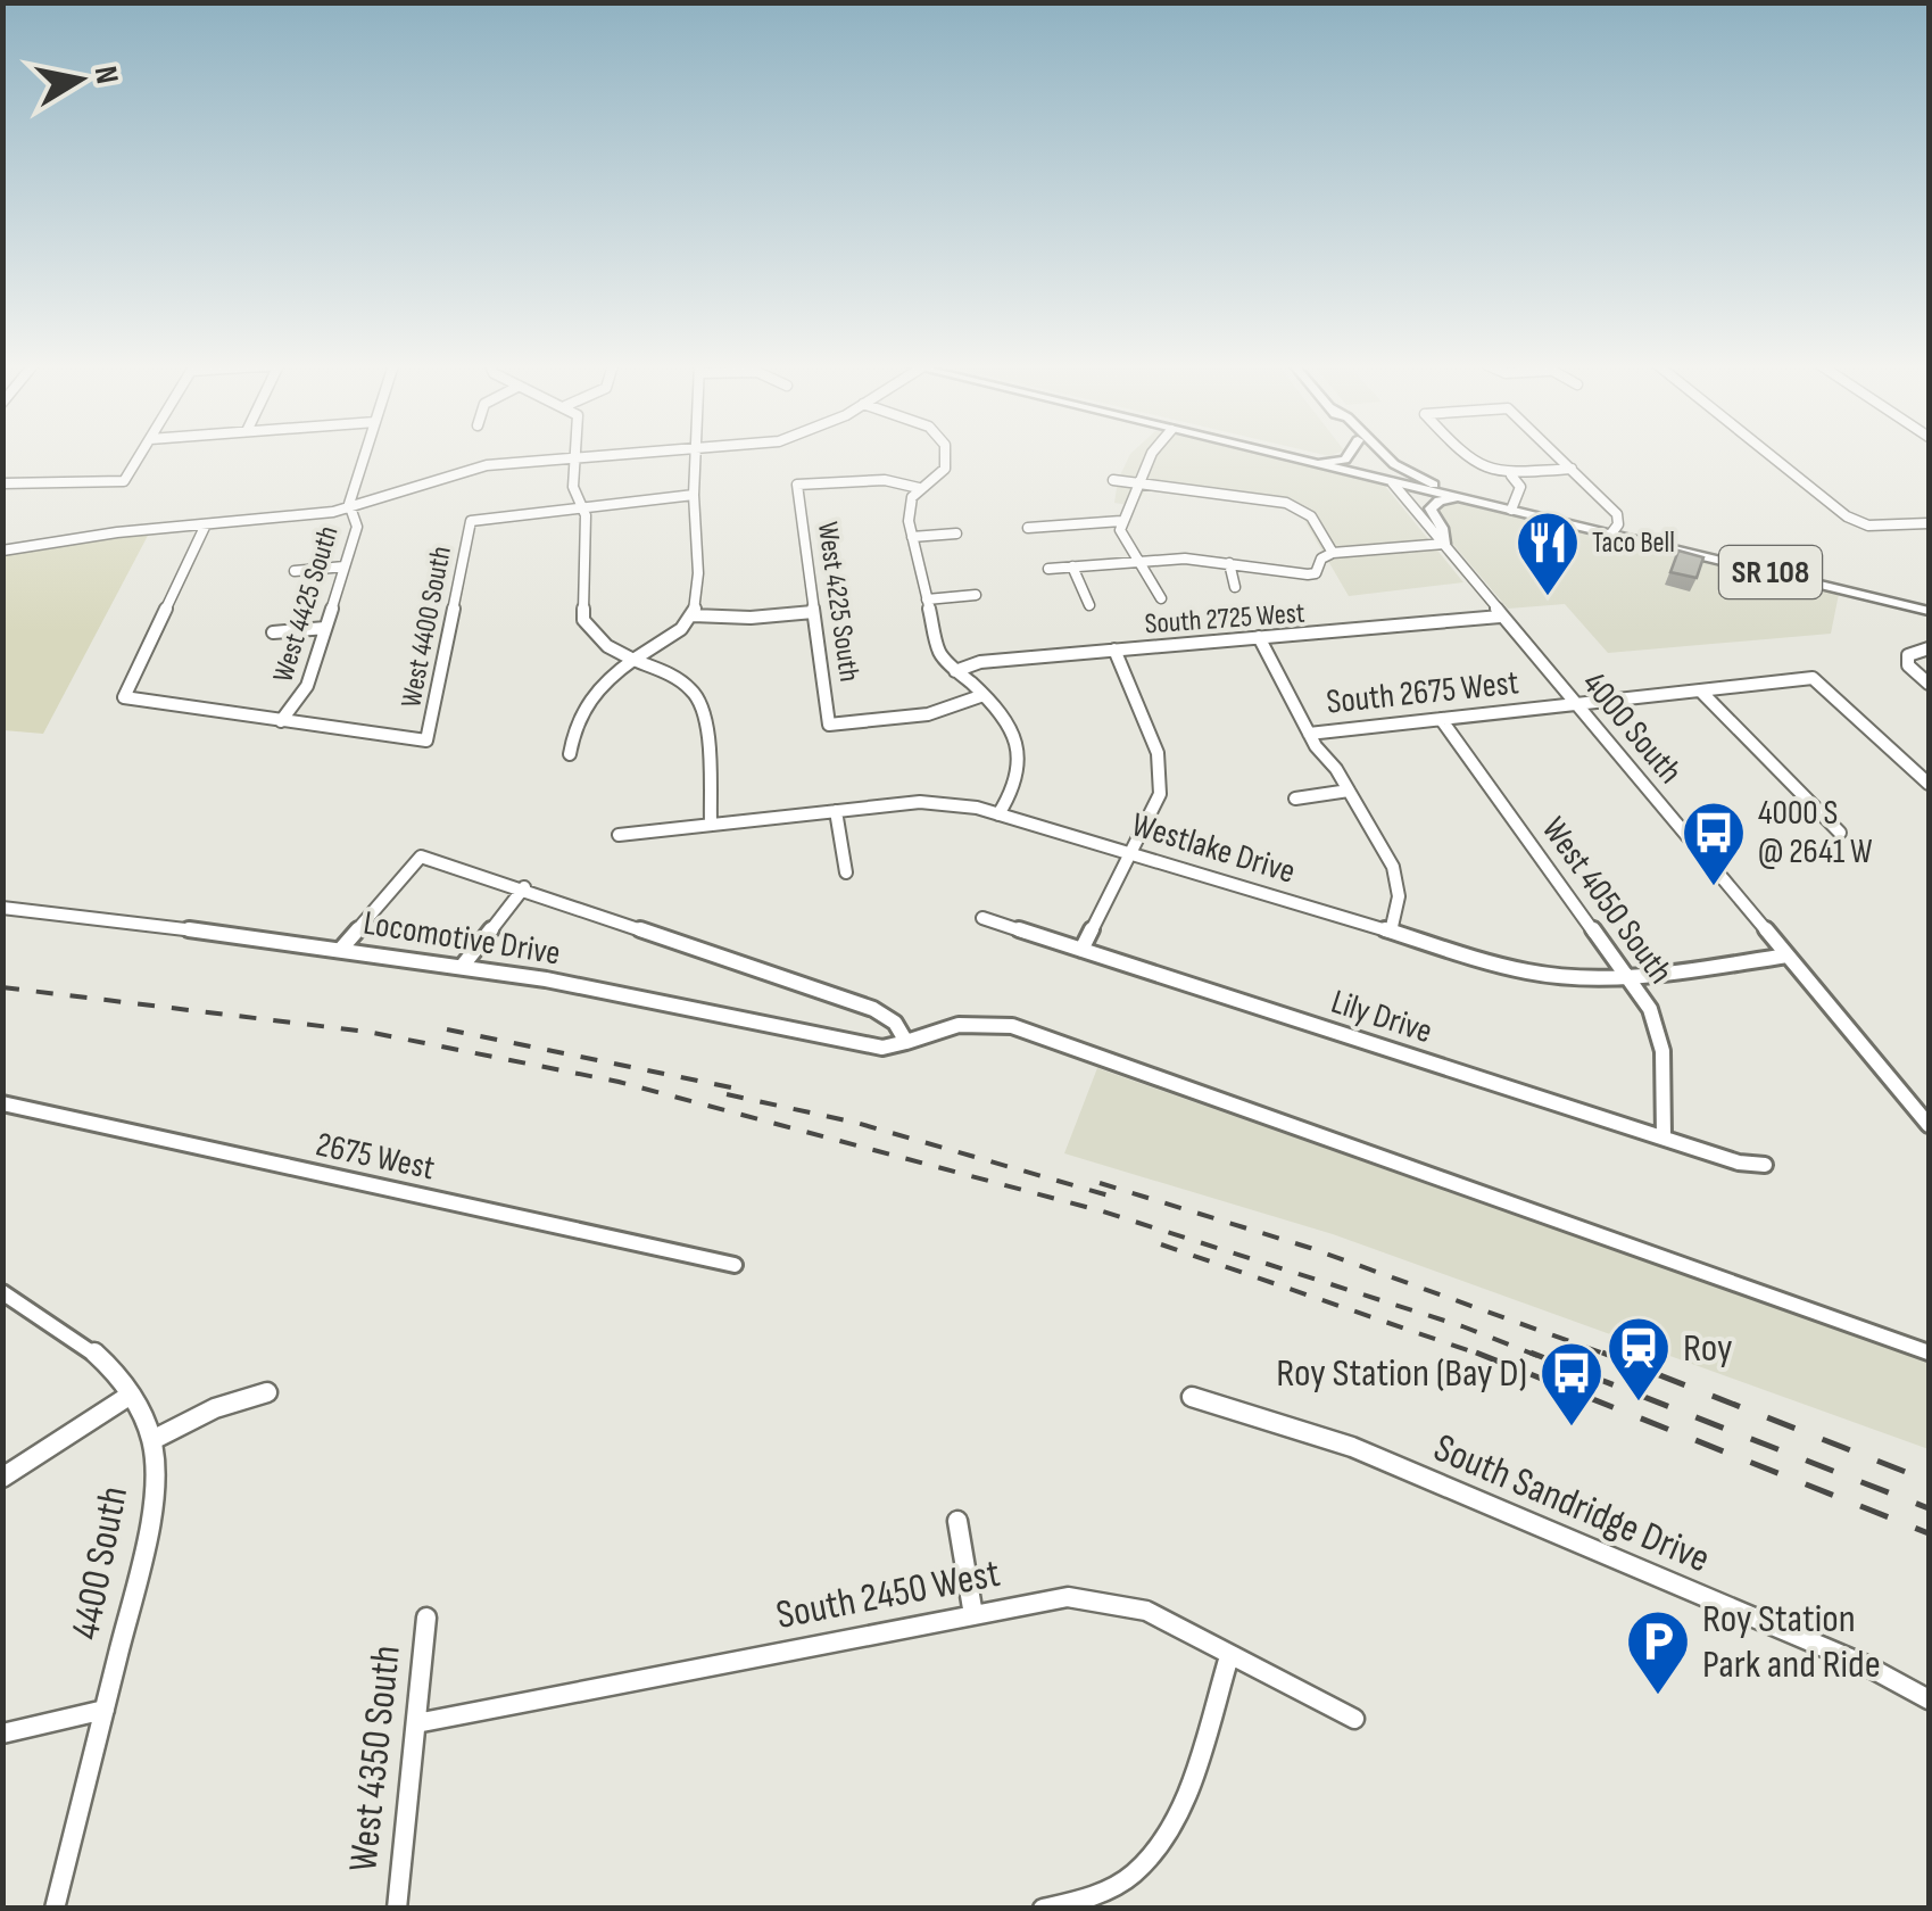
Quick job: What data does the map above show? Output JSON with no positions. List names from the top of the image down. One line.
{"streets":{"main road":["SR 108","4000 South"],"street":["West 4225 South","West 4425 South","South 2725 West","West 4400 South","South 2675 West","Westlake Drive","West 4050 South","Locomotive Drive","Lily Drive","2675 West","South Sandridge Drive","4400 South","South 2450 West","West 4350 South"]},"crossings":[["SR 108","4000 South"],["West 4425 South","West 4400 South"],["South 2725 West","4000 South"],["South 2675 West","4000 South"],["South 2675 West","West 4050 South"],["4000 South","Westlake Drive"],["Westlake Drive","West 4050 South"],["West 4050 South","Lily Drive"],["South 2450 West","West 4350 South"]],"places":{"restaurant":["Taco Bell"],"bus stop":["4000 S @ 2641 W","Roy Station (Bay D)"],"station":["Roy"],"parking":["Roy Station Park and Ride"]},"north":"right"}
